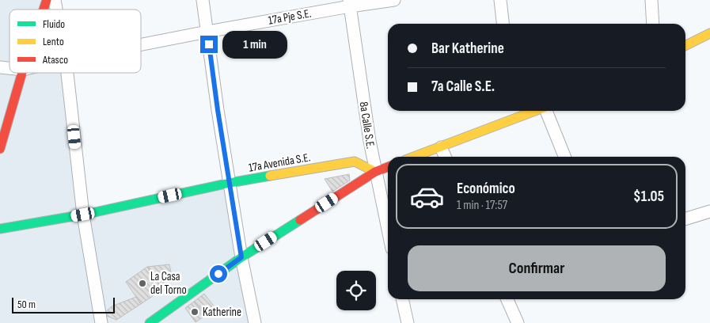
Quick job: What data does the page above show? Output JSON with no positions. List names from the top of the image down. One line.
{"streets":{"main road":["17a Avenida S.E."],"street":["17a Pje S.E.","8a Calle S.E."]},"crossings":[["17a Pje S.E.","8a Calle S.E."],["8a Calle S.E.","17a Avenida S.E."]],"places":["La Casa del Torno","Katherine"],"legend":["Fluido","Lento","Atasco"],"scale_bar":"50 m","page":{"banner":["Bar Katherine","7a Calle S.E."],"bubble":"1 min","list":[{"name":"Económico","note":"1 min · 17:57","value":"$1.05"}],"buttons":"Confirmar","scale":"50 m"}}
